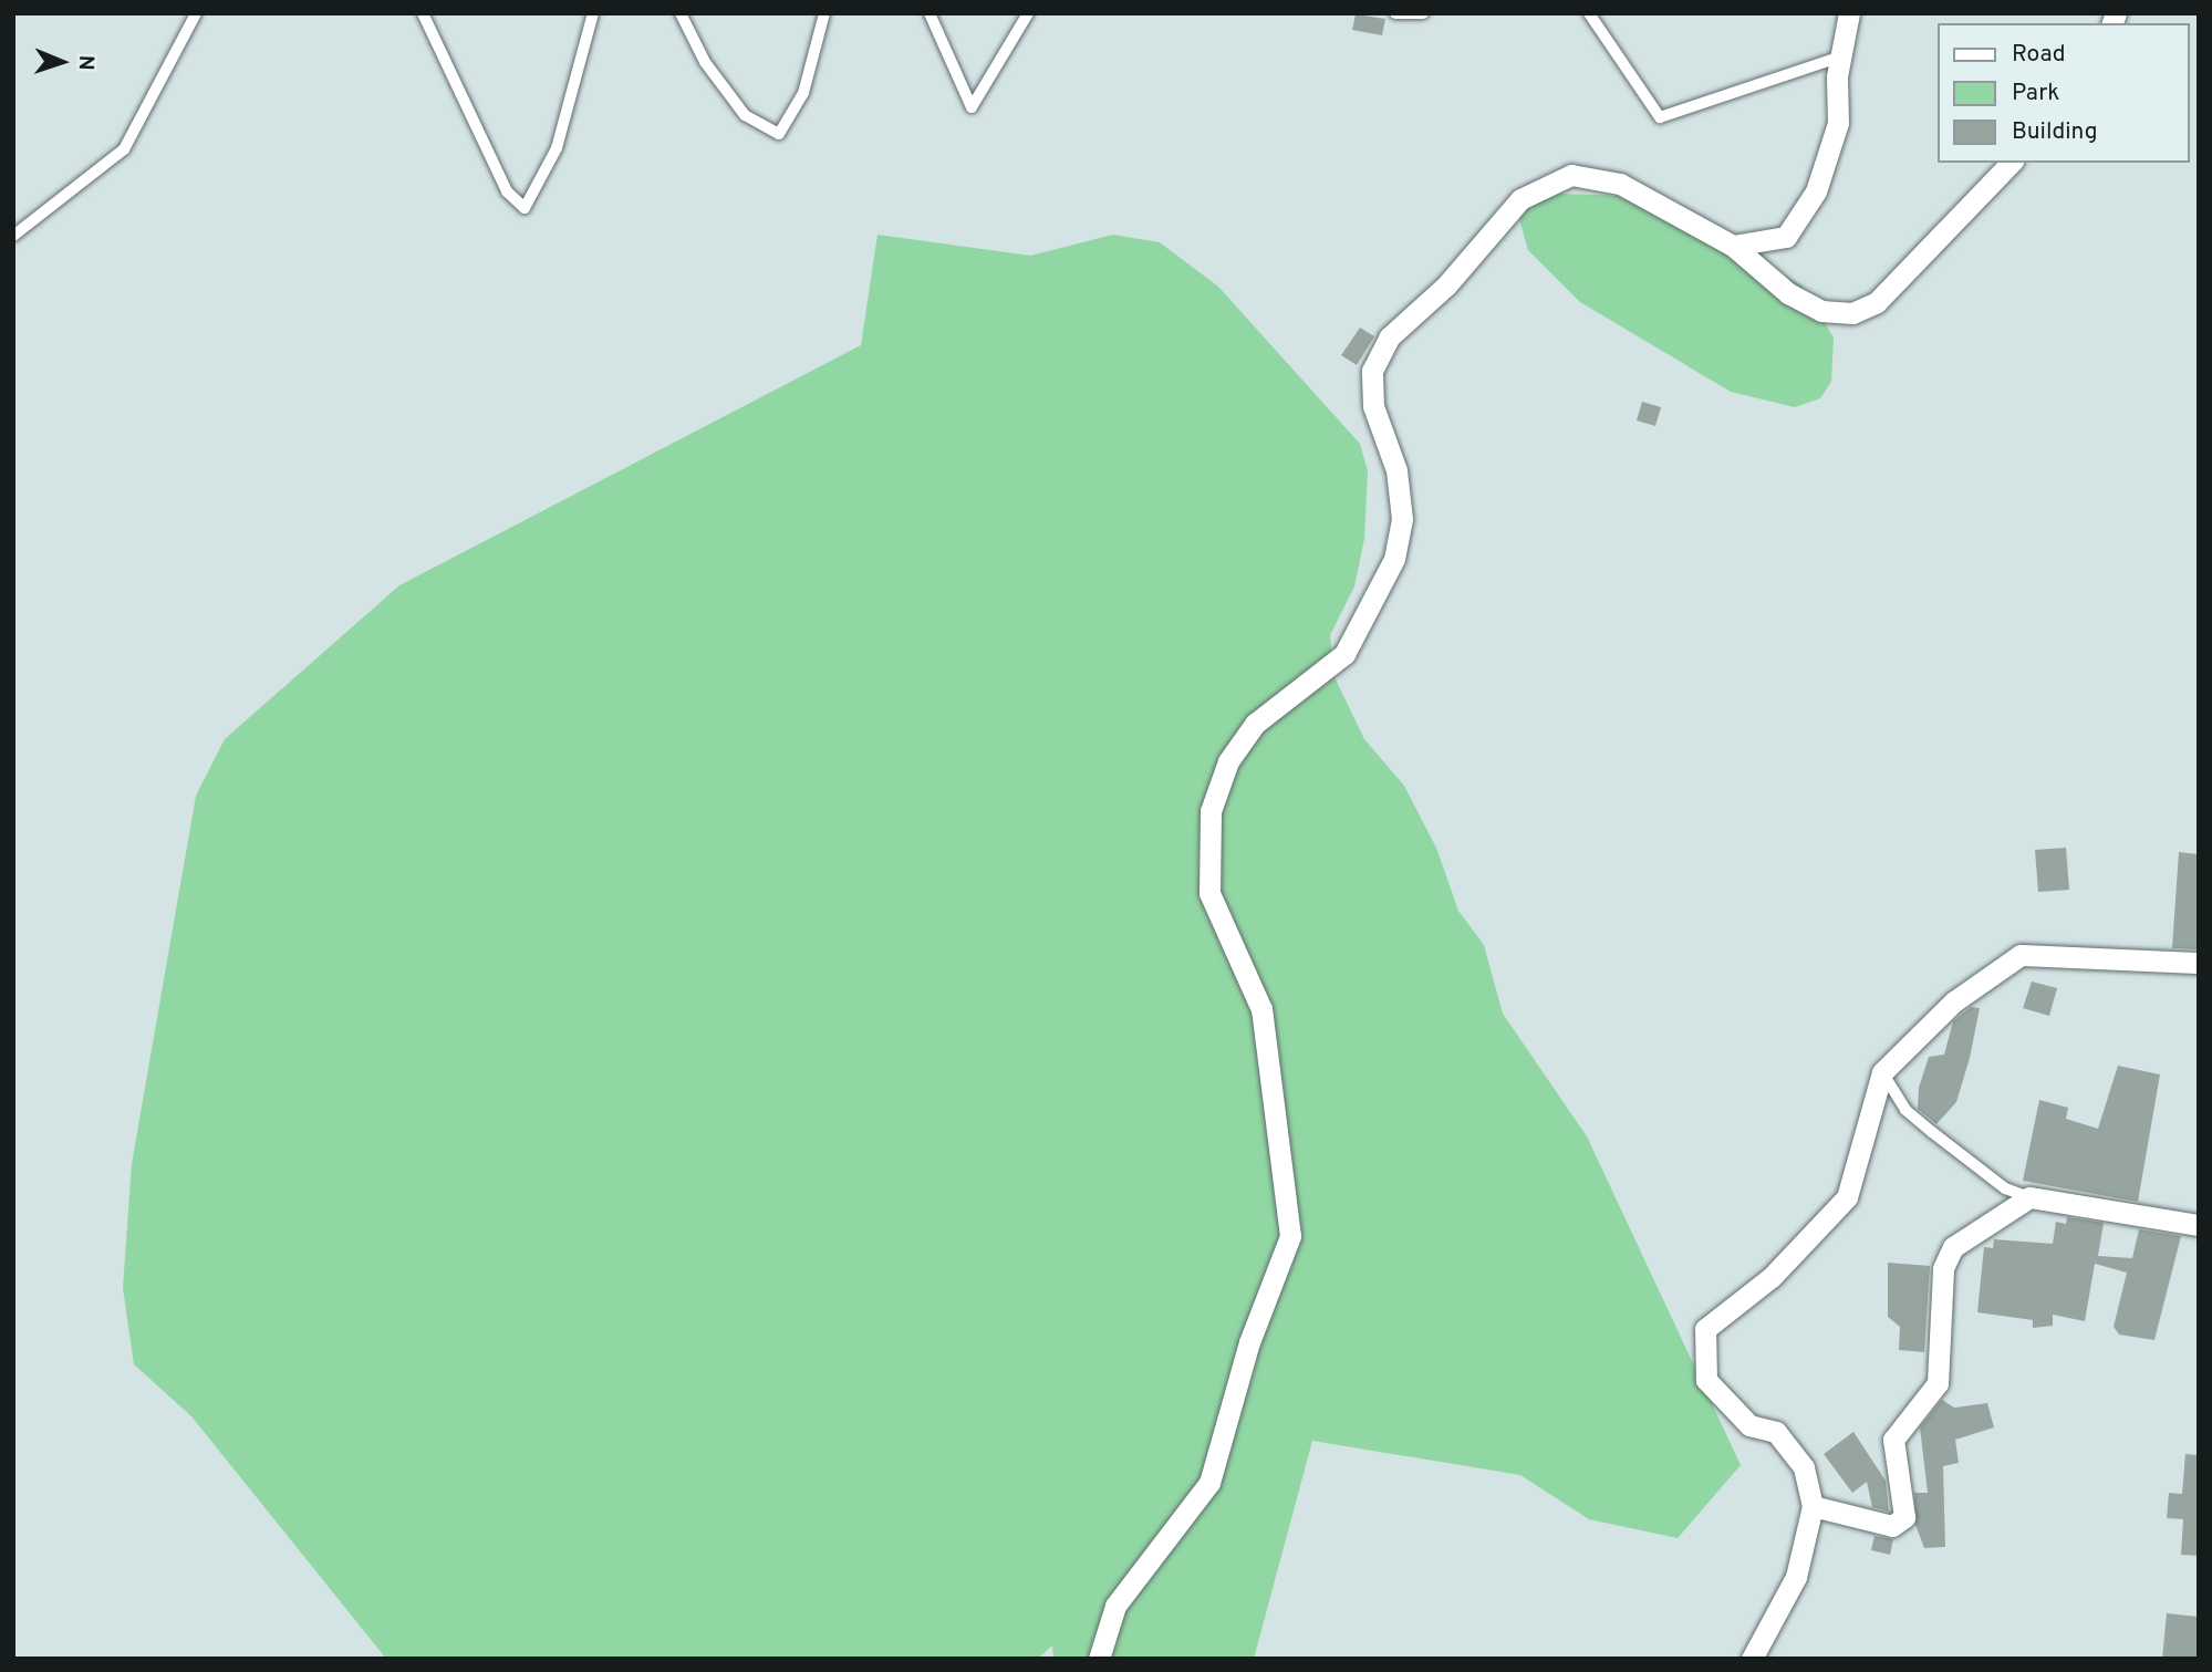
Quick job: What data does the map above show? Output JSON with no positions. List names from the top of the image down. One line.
{"legend":["Road","Park","Building"],"north":"right"}
